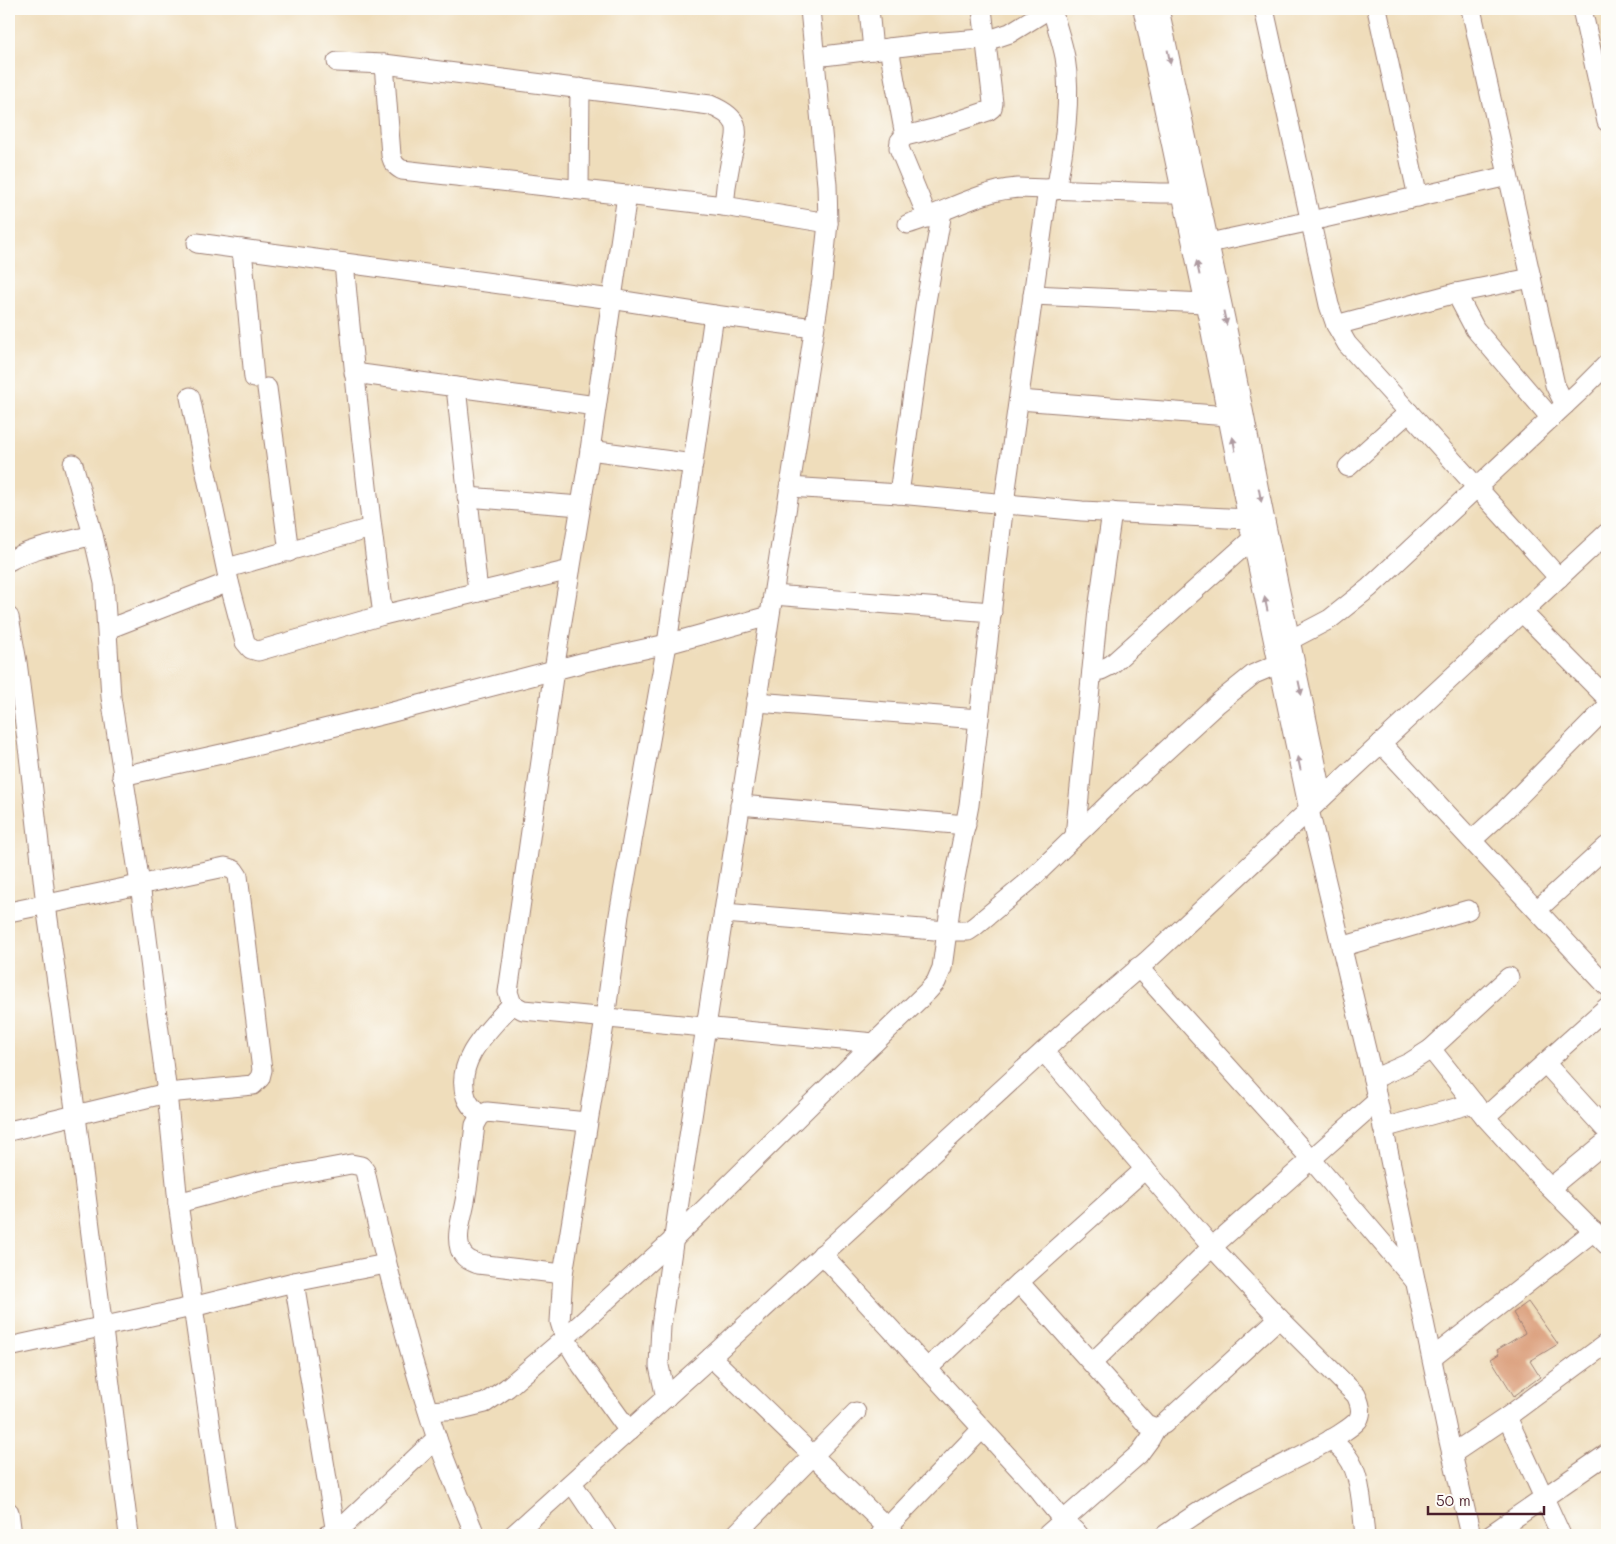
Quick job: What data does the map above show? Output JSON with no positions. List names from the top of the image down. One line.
{"scale_bar":"50 m"}
